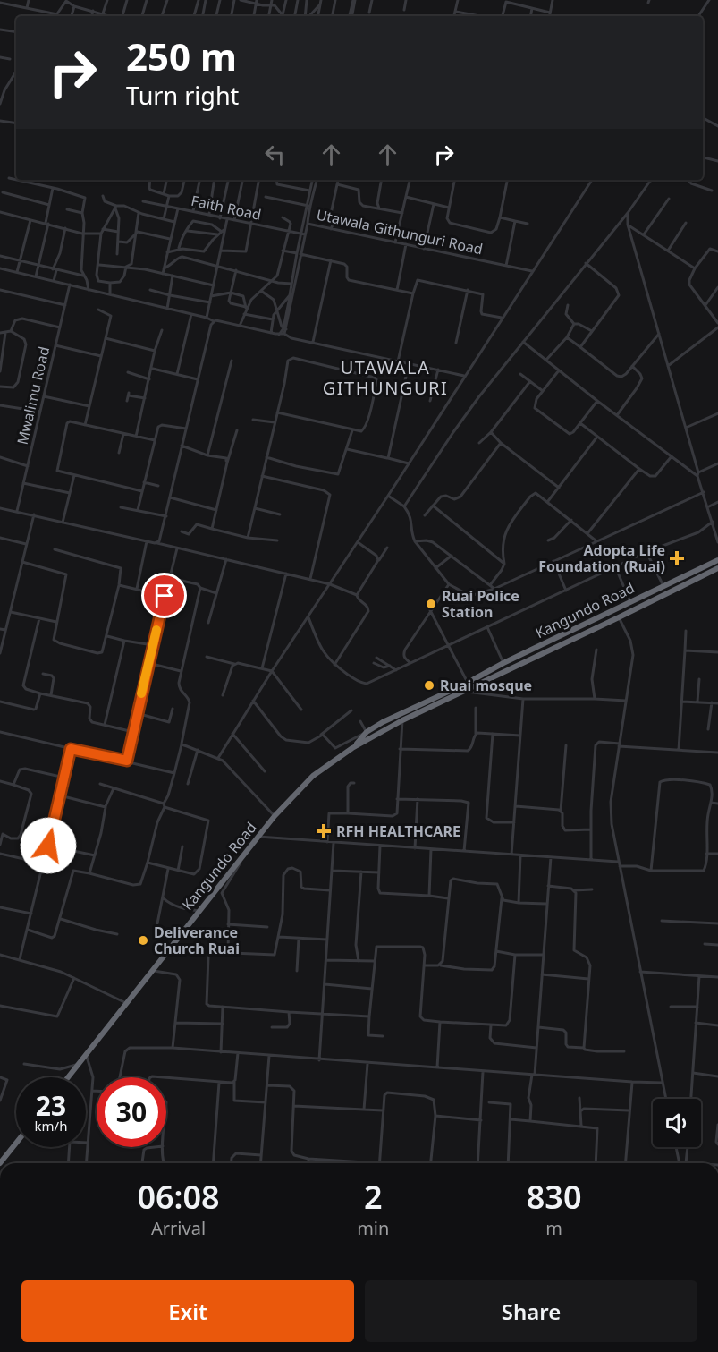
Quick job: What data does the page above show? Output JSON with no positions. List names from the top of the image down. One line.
{"streets":{"highway":["Kangundo Road"],"street":["Faith Road","Utawala Githunguri Road","Mwalimu Road"]},"districts":["UTAWALA GITHUNGURI"],"places":{"health":["Adopta Life Foundation (Ruai)","RFH HEALTHCARE"],"other":["Ruai Police Station","Ruai mosque","Deliverance Church Ruai"]},"page":{"turn":["250 m","Turn right"],"speed":"23 km/h","limit":"30","eta":["06:08","Arrival","2","min","830","m"],"buttons":["Exit","Share"]}}
